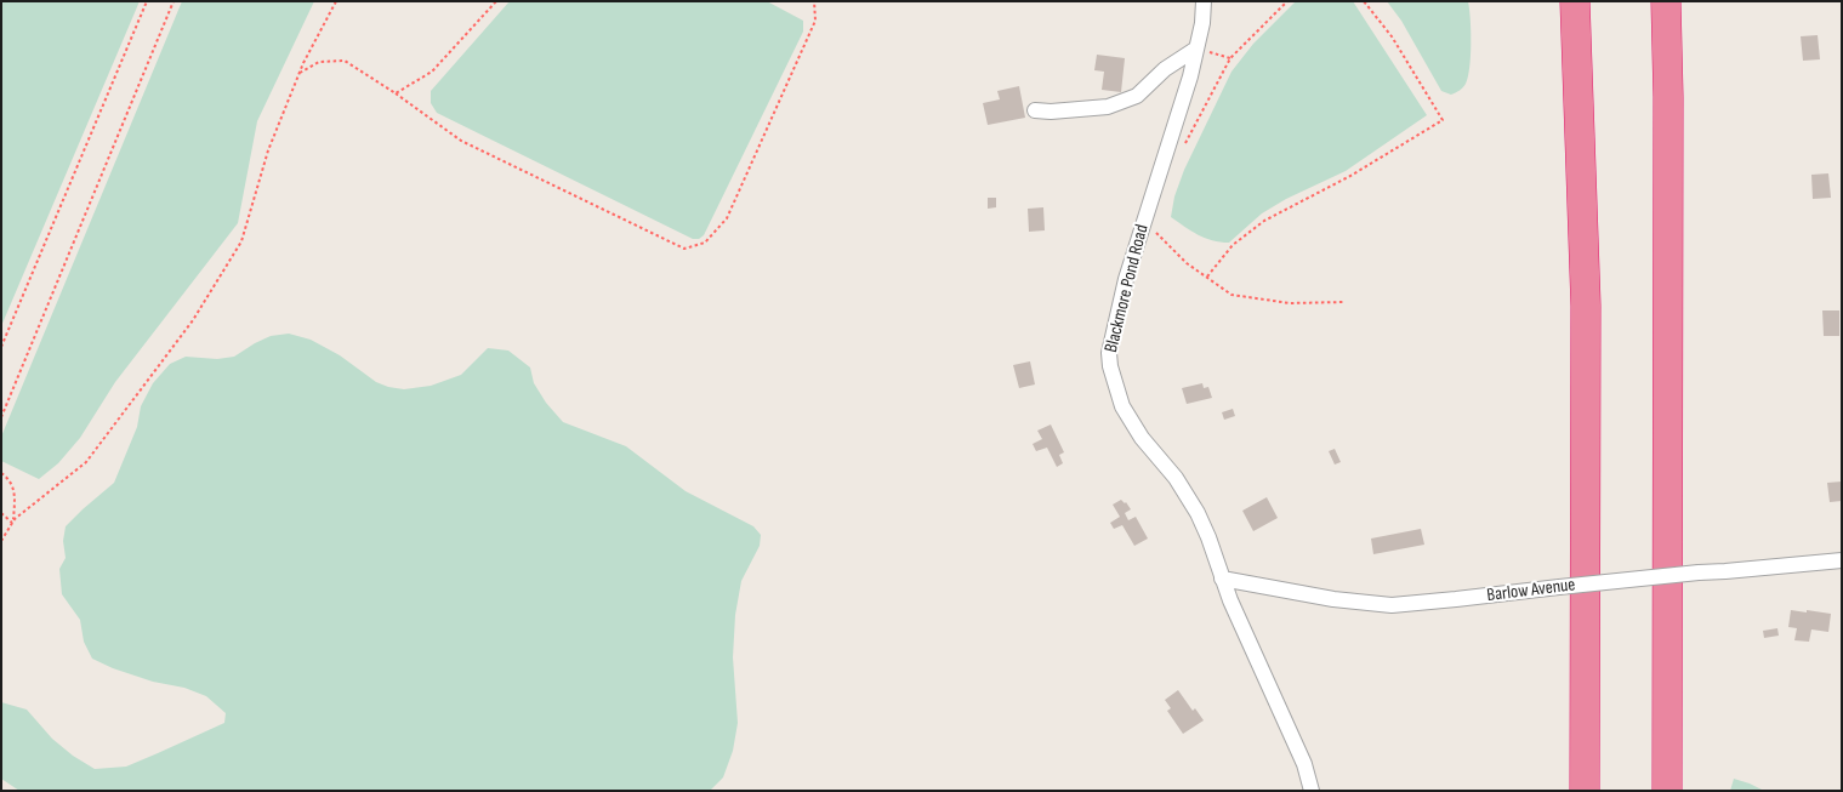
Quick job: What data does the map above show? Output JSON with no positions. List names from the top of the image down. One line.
{"streets":{"street":["Blackmore Pond Road","Barlow Avenue"]},"crossings":[["Blackmore Pond Road","Barlow Avenue"]]}
